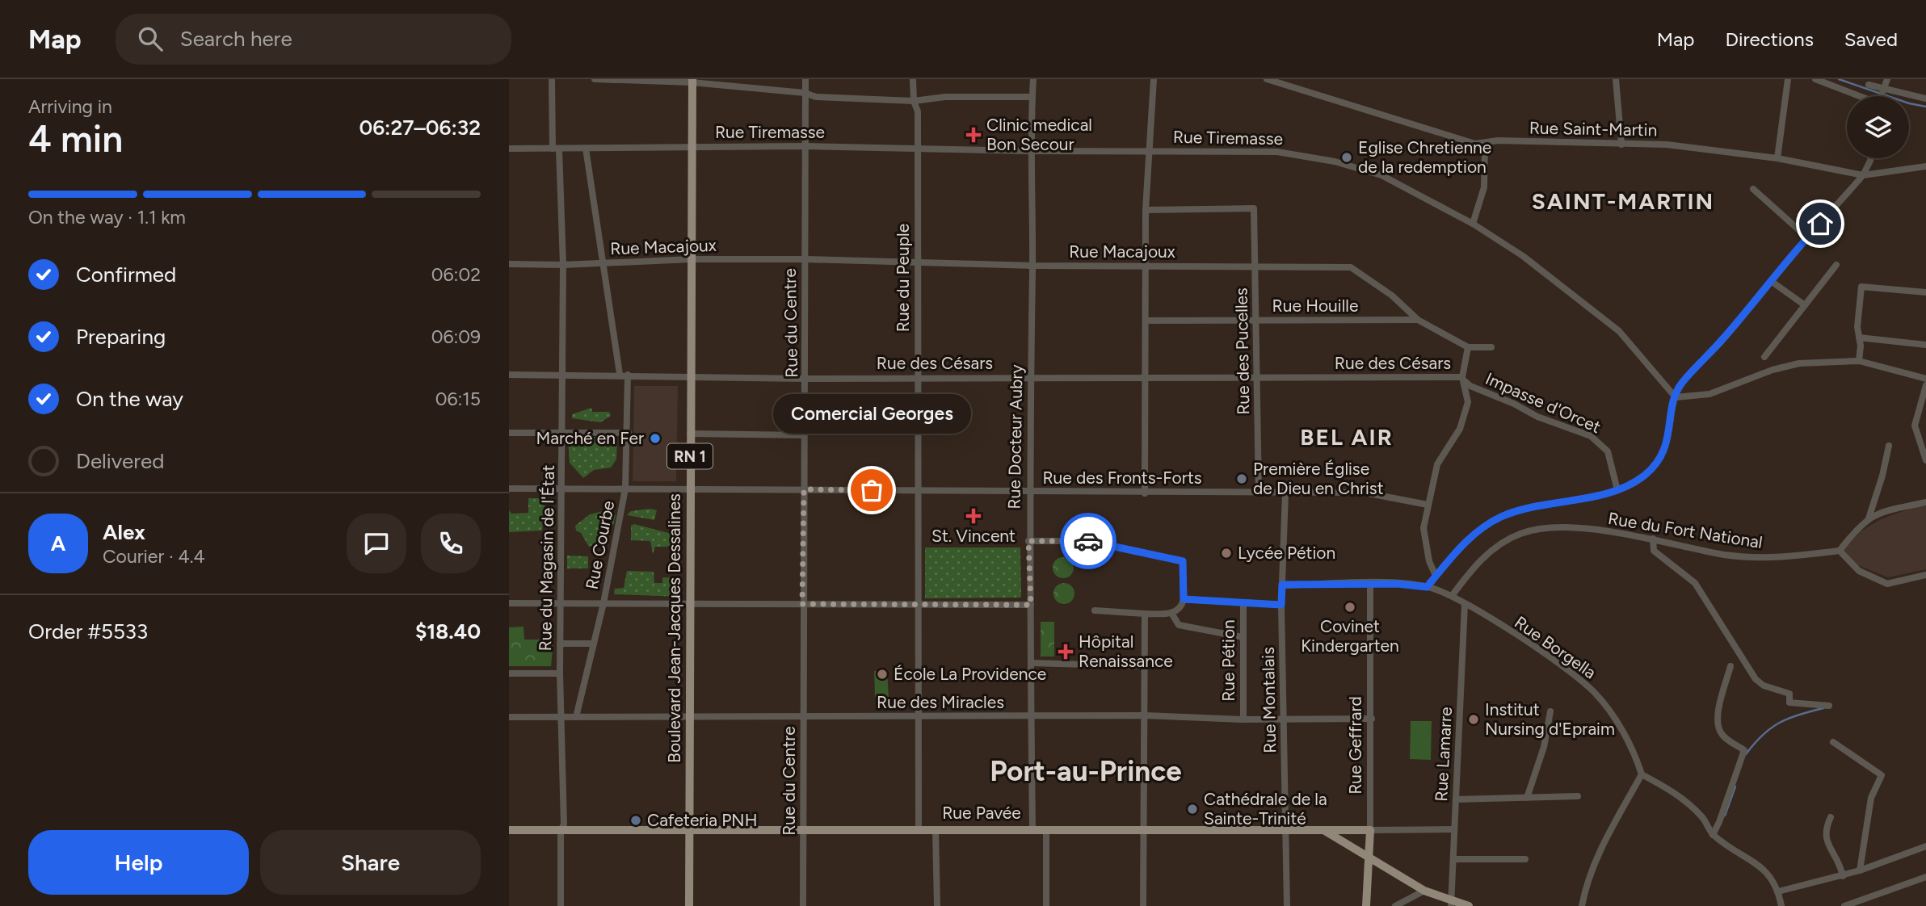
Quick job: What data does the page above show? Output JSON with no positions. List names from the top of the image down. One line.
{"streets":{"main road":["RN 1","Boulevard Jean-Jacques Dessalines","Rue Geffrard","Rue Pavée"],"street":["Rue Saint-Martin","Rue Tiremasse","Rue Macajoux","Rue du Peuple","Rue Houille","Rue du Centre","Rue des Pucelles","Rue des Césars","Impasse d'Orcet","Rue Docteur Aubry","Rue des Fronts-Forts","Rue du Fort National","Rue Courbe","Rue du Magasin de l'État","Rue Borgella","Rue Pétion","Rue Montalais","Rue des Miracles","Rue Lamarre"]},"crossings":[["Rue Tiremasse","Rue du Peuple"],["Rue Tiremasse","Rue du Centre"],["Rue Tiremasse","Rue Docteur Aubry"],["Rue Tiremasse","Rue du Magasin de l'État"],["Rue Tiremasse","Boulevard Jean-Jacques Dessalines"],["Rue Macajoux","Rue du Peuple"],["Rue Macajoux","Rue Houille"],["Rue Macajoux","Rue du Centre"],["Rue Macajoux","Rue des Pucelles"],["Rue Macajoux","Rue Docteur Aubry"],["Rue Macajoux","Rue du Magasin de l'État"],["Rue Macajoux","Boulevard Jean-Jacques Dessalines"],["Rue du Peuple","Rue des Césars"],["Rue du Peuple","Rue des Fronts-Forts"],["Rue du Peuple","Rue des Miracles"],["Rue du Peuple","Rue Pavée"],["Rue Houille","Rue des Pucelles"],["Rue du Centre","Rue des Césars"],["Rue du Centre","Rue des Fronts-Forts"],["Rue du Centre","Rue des Miracles"],["Rue du Centre","Rue Pavée"],["Rue des Pucelles","Rue des Césars"],["Rue des Pucelles","Rue des Fronts-Forts"],["Rue des Césars","Impasse d'Orcet"],["Rue des Césars","Rue Docteur Aubry"],["Rue des Césars","Rue Courbe"],["Rue des Césars","Rue du Magasin de l'État"],["Rue des Césars","Boulevard Jean-Jacques Dessalines"],["Rue Docteur Aubry","Rue des Fronts-Forts"],["Rue Docteur Aubry","Rue des Miracles"],["Rue Docteur Aubry","Rue Pavée"],["Rue des Fronts-Forts","Rue Courbe"],["Rue des Fronts-Forts","Rue du Magasin de l'État"],["Rue des Fronts-Forts","Boulevard Jean-Jacques Dessalines"],["Rue des Fronts-Forts","Rue Montalais"],["Rue du Fort National","Rue Borgella"],["Rue Courbe","Rue des Miracles"],["Rue du Magasin de l'État","Rue des Miracles"],["Rue du Magasin de l'État","Rue Pavée"],["Boulevard Jean-Jacques Dessalines","Rue des Miracles"],["Boulevard Jean-Jacques Dessalines","Rue Pavée"],["Rue Borgella","Rue Montalais"],["Rue Borgella","Rue Geffrard"],["Rue Borgella","Rue Lamarre"],["Rue Pétion","Rue des Miracles"],["Rue Montalais","Rue des Miracles"],["Rue Montalais","Rue Pavée"],["Rue des Miracles","Rue Geffrard"],["Rue Geffrard","Rue Pavée"],["Rue Lamarre","Rue Pavée"]],"districts":["SAINT-MARTIN","BEL AIR","Port-au-Prince"],"places":{"health":["Clinic medical Bon Secour","St. Vincent","Hôpital Renaissance"],"other":["Eglise Chretienne de la redemption","Marché en Fer","Première Église de Dieu en Christ","Comercial Georges","Lycée Pétion","Covinet Kindergarten","École La Providence","Institut Nursing d'Epraim","Cathédrale de la Sainte-Trinité","Cafeteria PNH"]},"page":{"header":"Map","search":"Search here","nav":["Map","Directions","Saved"],"heading":["4 min","Arriving in","06:27–06:32"],"panel":["Alex","Courier · 4.4","Order #5533","$18.40"],"bar":"On the way · 1.1 km","list":[["Confirmed","06:02"],["Preparing","06:09"],["On the way","06:15"],"Delivered"],"bubble":"Comercial Georges","round":"A","buttons":["Help","Share"]}}
